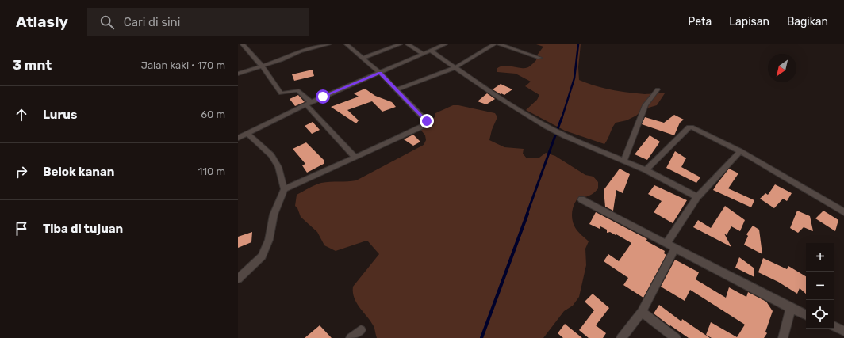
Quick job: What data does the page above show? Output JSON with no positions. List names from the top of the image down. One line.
{"north":"bottom left","page":{"header":"Atlasly","search":"Cari di sini","nav":["Peta","Lapisan","Bagikan"],"heading":["3 mnt","Jalan kaki · 170 m"],"list":[["Lurus","60 m"],["Belok kanan","110 m"],"Tiba di tujuan"],"map_buttons":["+","−"]}}
